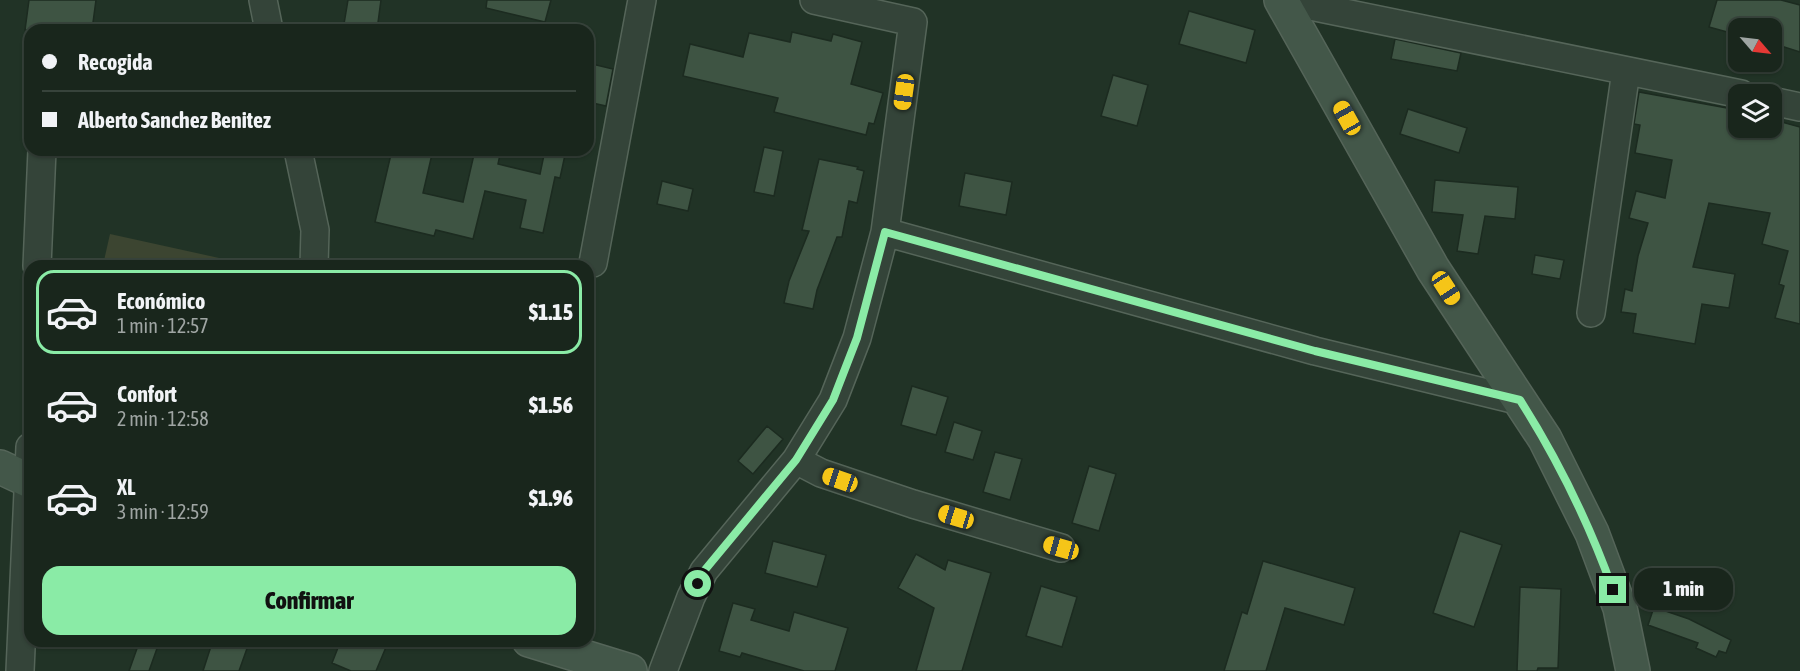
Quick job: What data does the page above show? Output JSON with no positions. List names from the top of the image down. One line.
{"north":"bottom right","page":{"banner":["Recogida","Alberto Sanchez Benitez"],"list":[{"name":"Económico","note":"1 min · 12:57","value":"$1.15"},{"name":"Confort","note":"2 min · 12:58","value":"$1.56"},{"name":"XL","note":"3 min · 12:59","value":"$1.96"}],"buttons":"Confirmar","bubble":"1 min"}}
